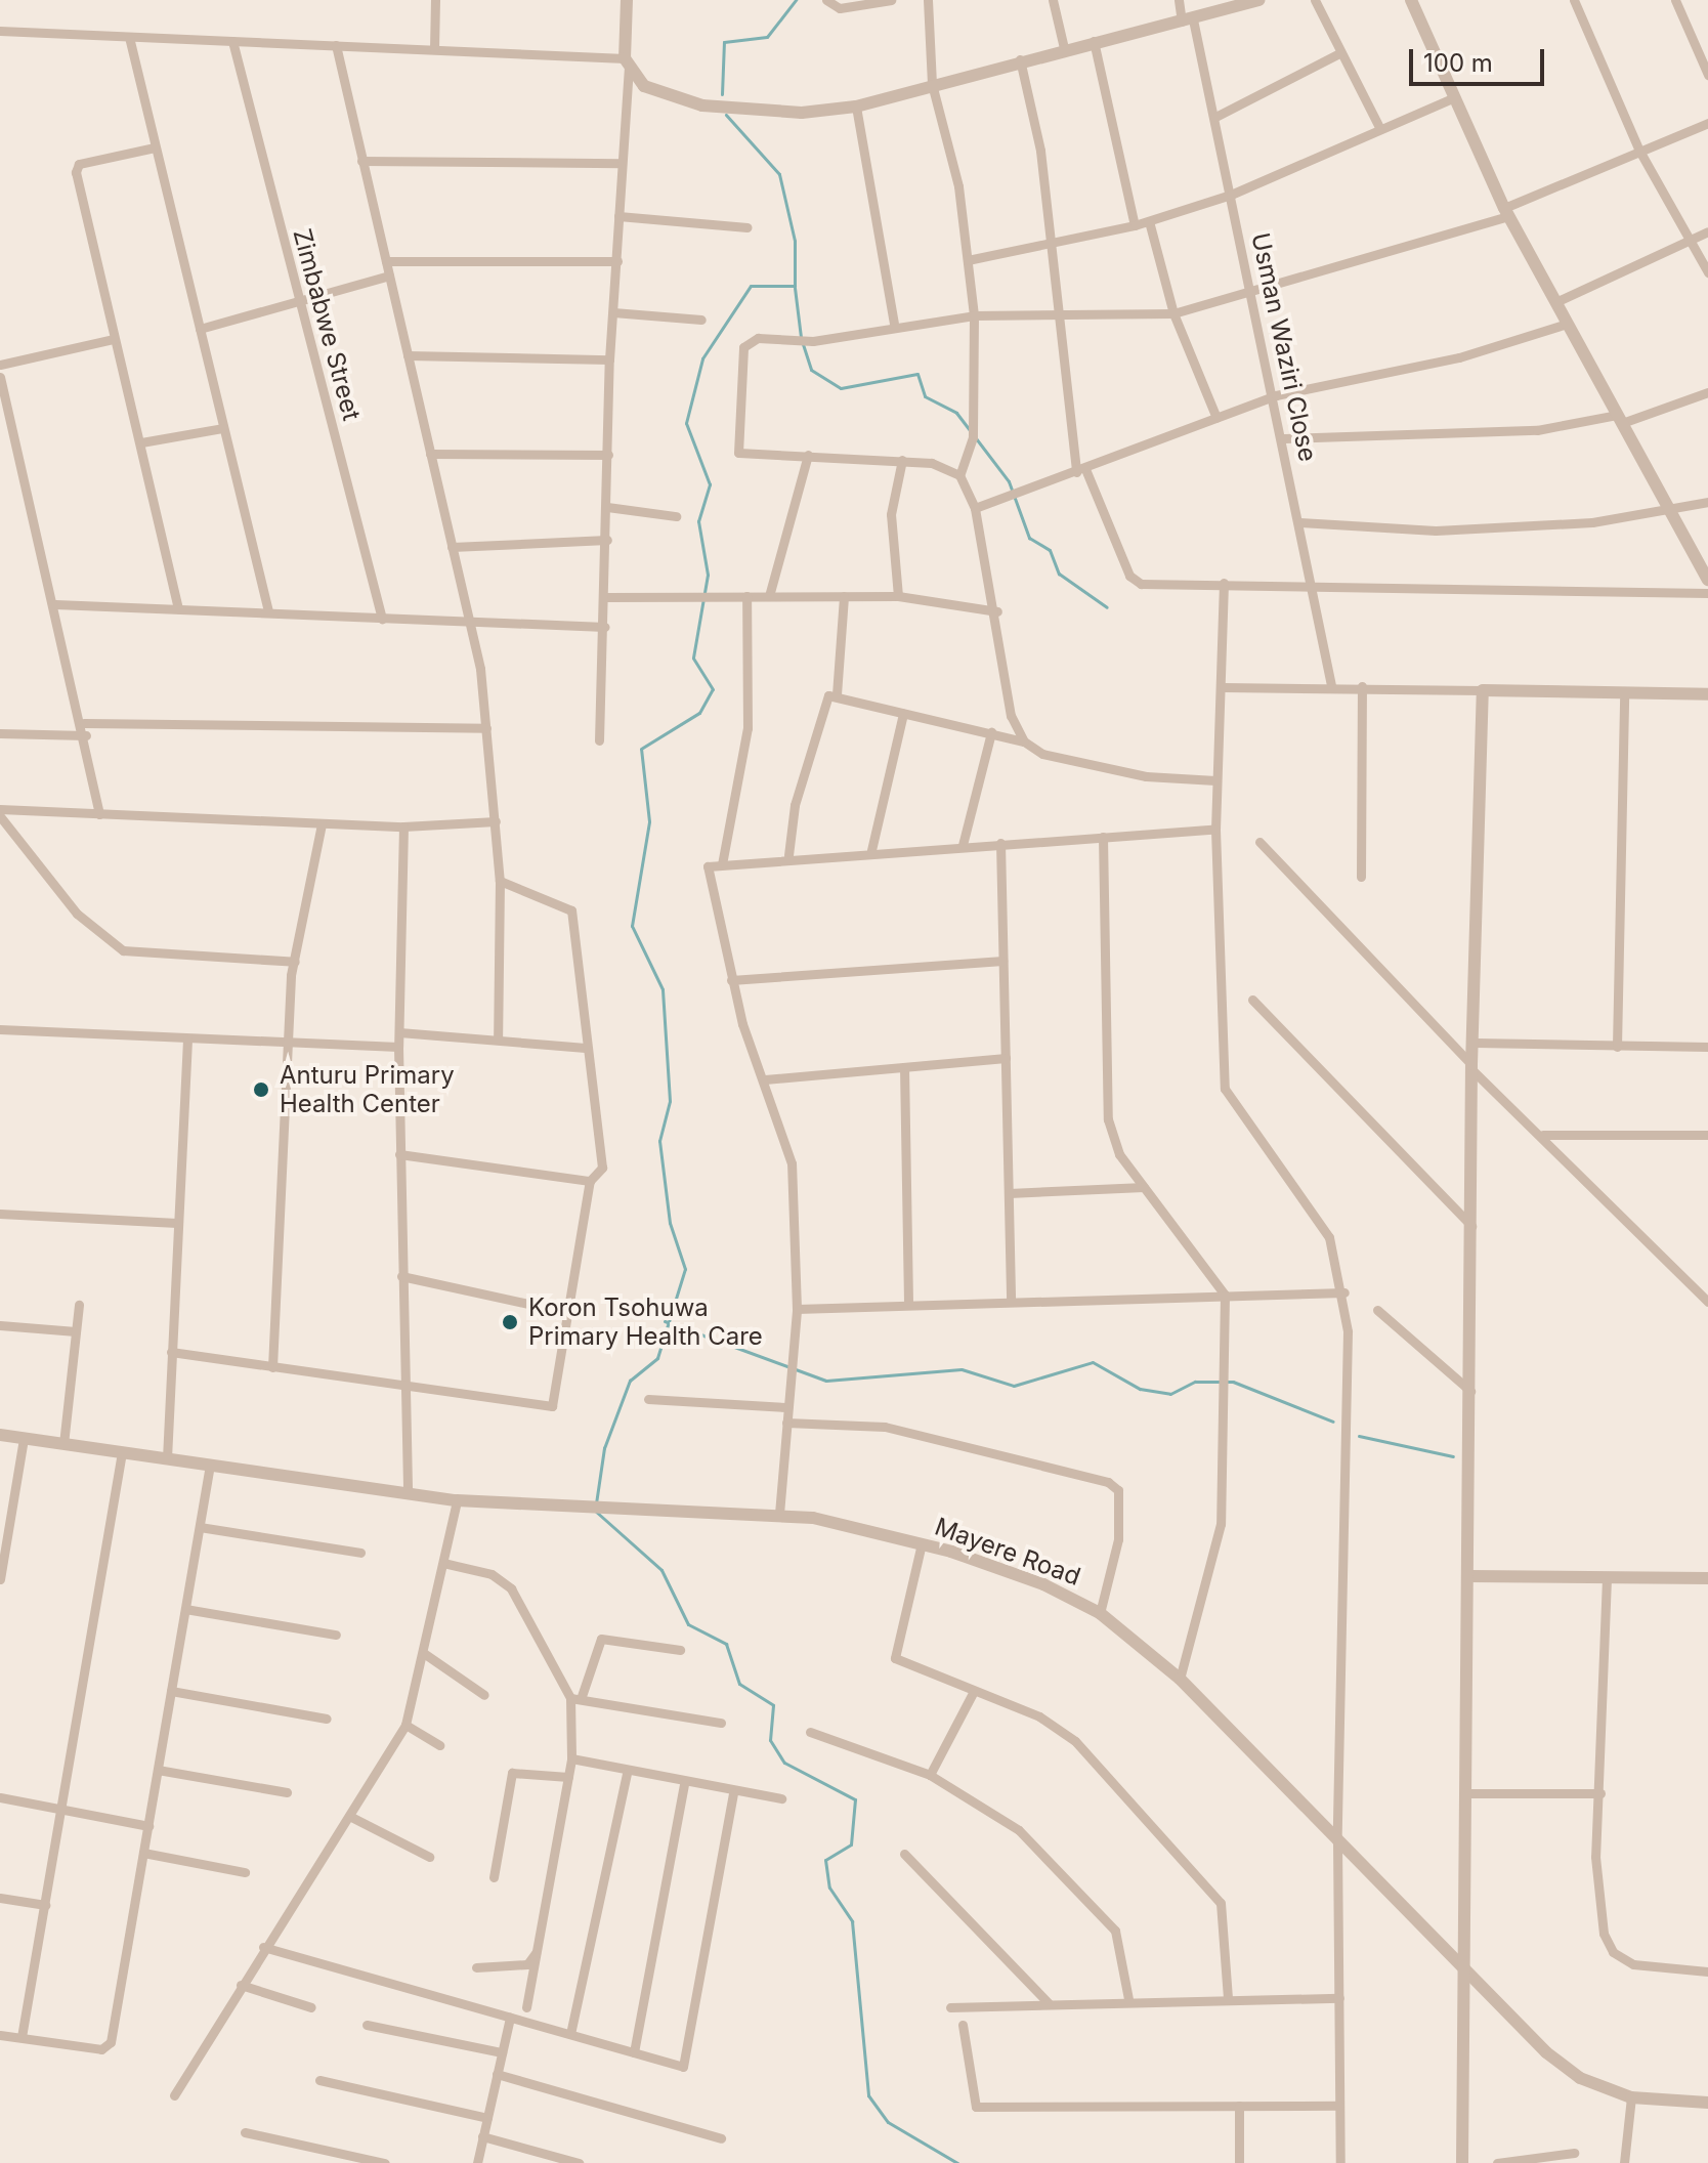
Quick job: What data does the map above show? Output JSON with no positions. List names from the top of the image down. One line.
{"streets":{"street":["Zimbabwe Street","Usman Waziri Close","Mayere Road"]},"places":["Anturu Primary Health Center","Koron Tsohuwa Primary Health Care"],"scale_bar":"100 m"}
